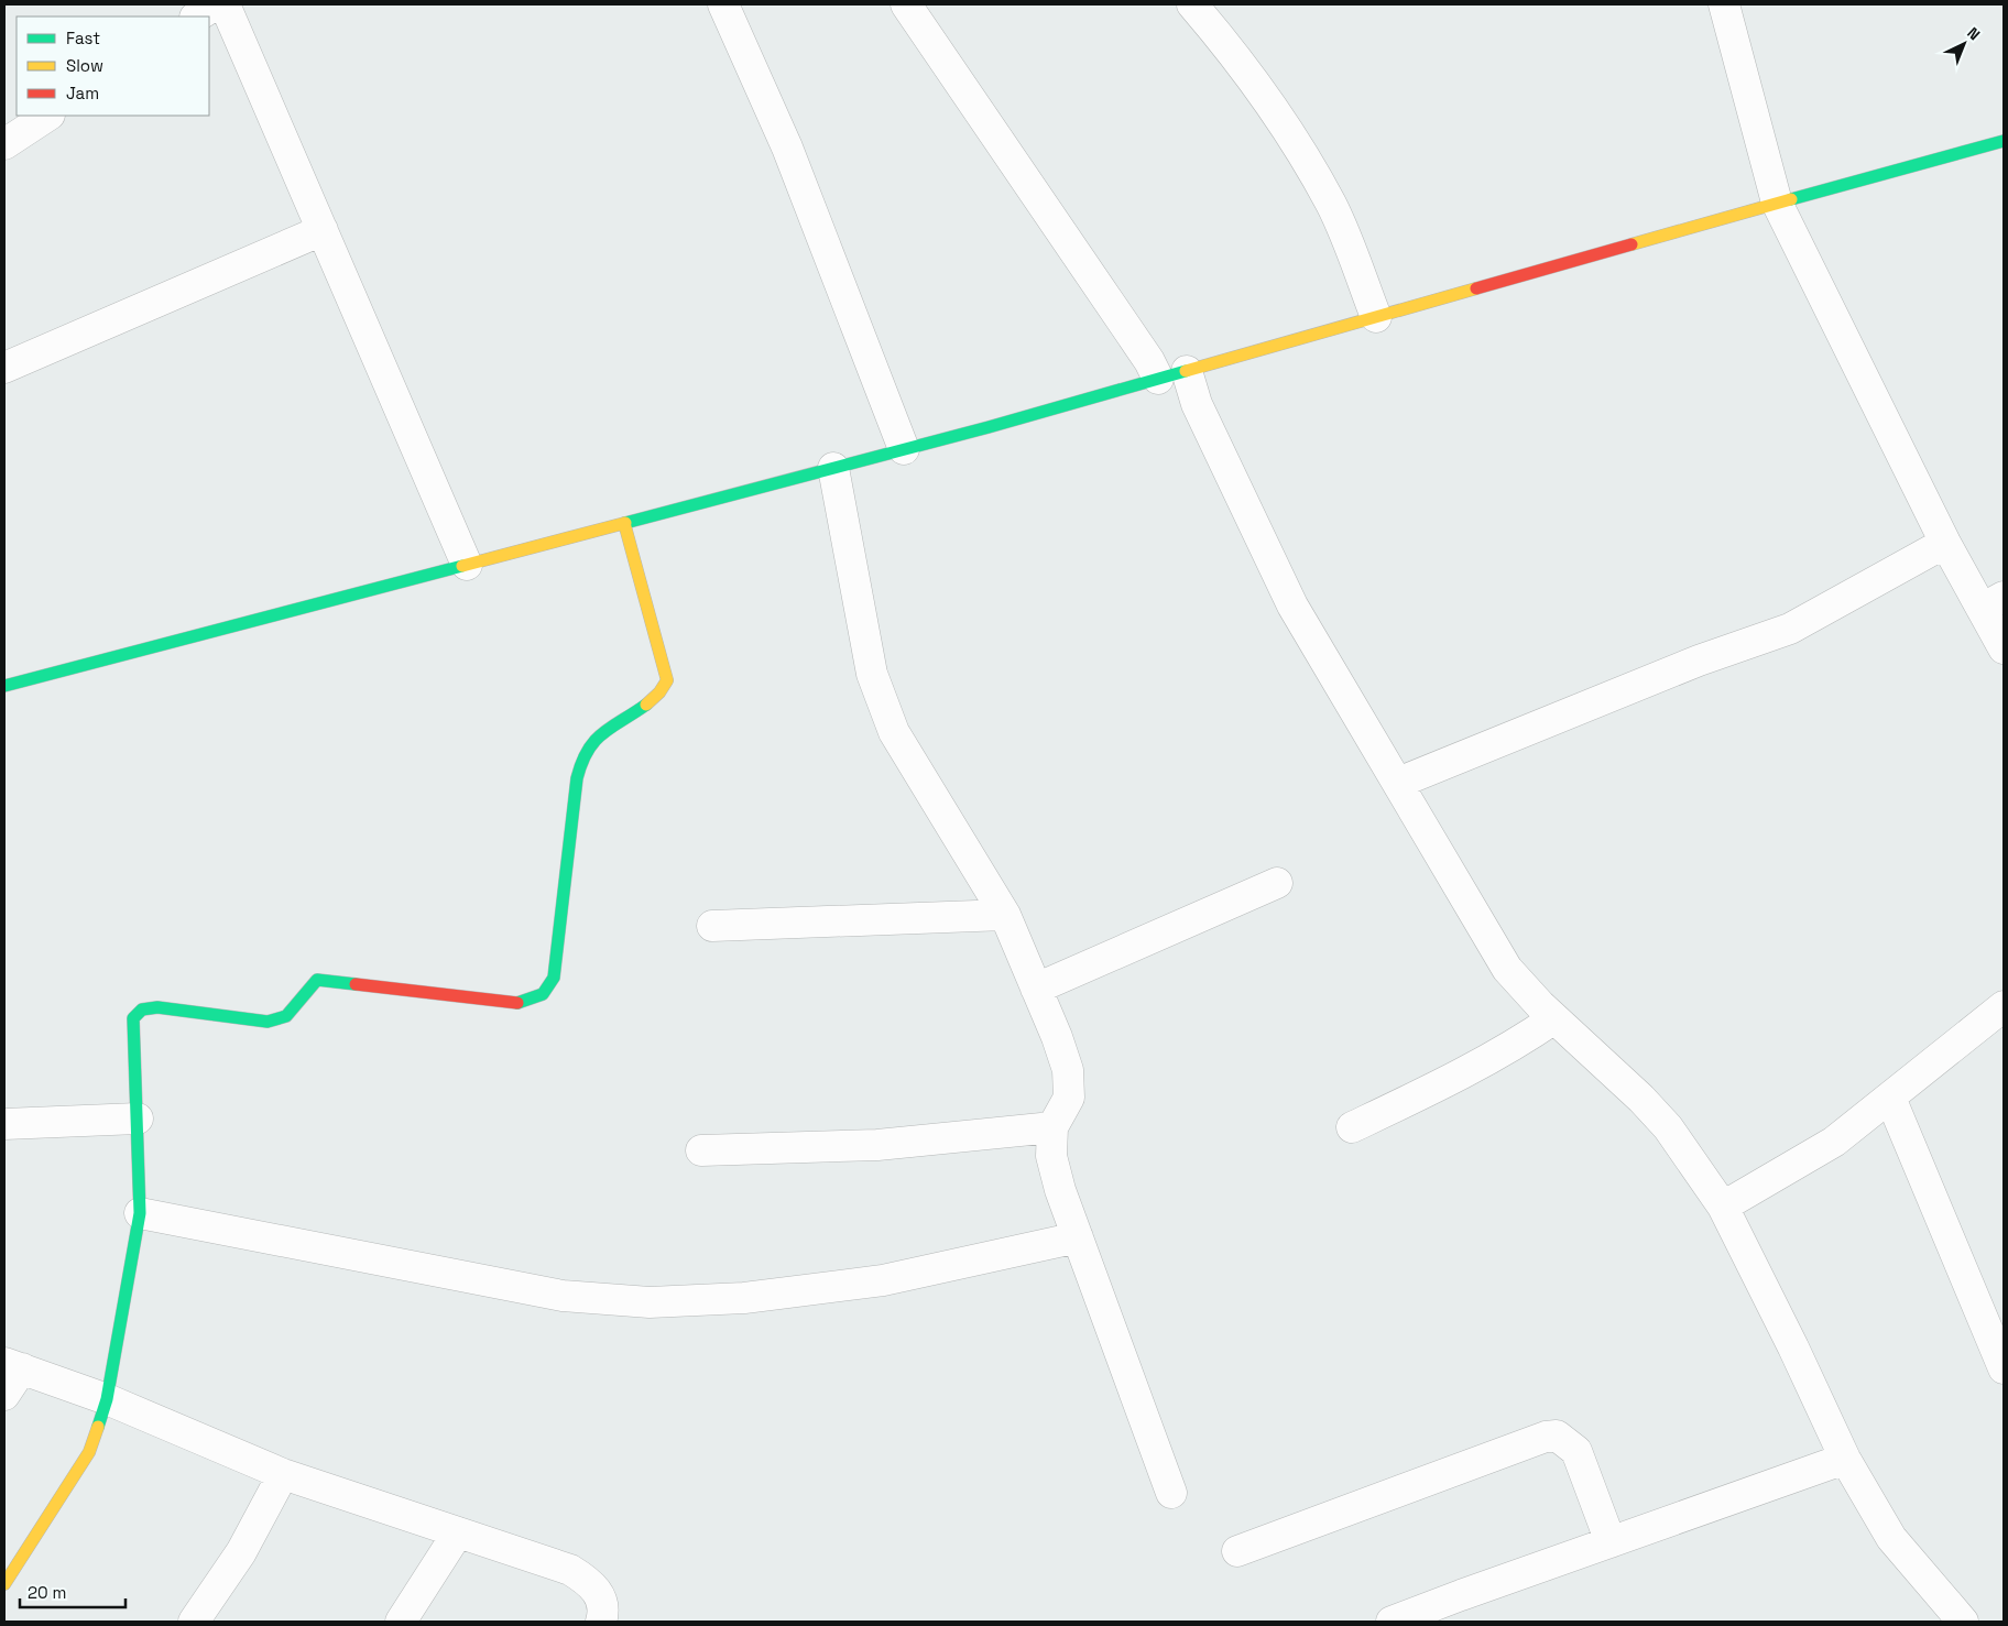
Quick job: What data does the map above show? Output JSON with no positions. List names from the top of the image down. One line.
{"legend":["Fast","Slow","Jam"],"scale_bar":"20 m","north":"top right"}
